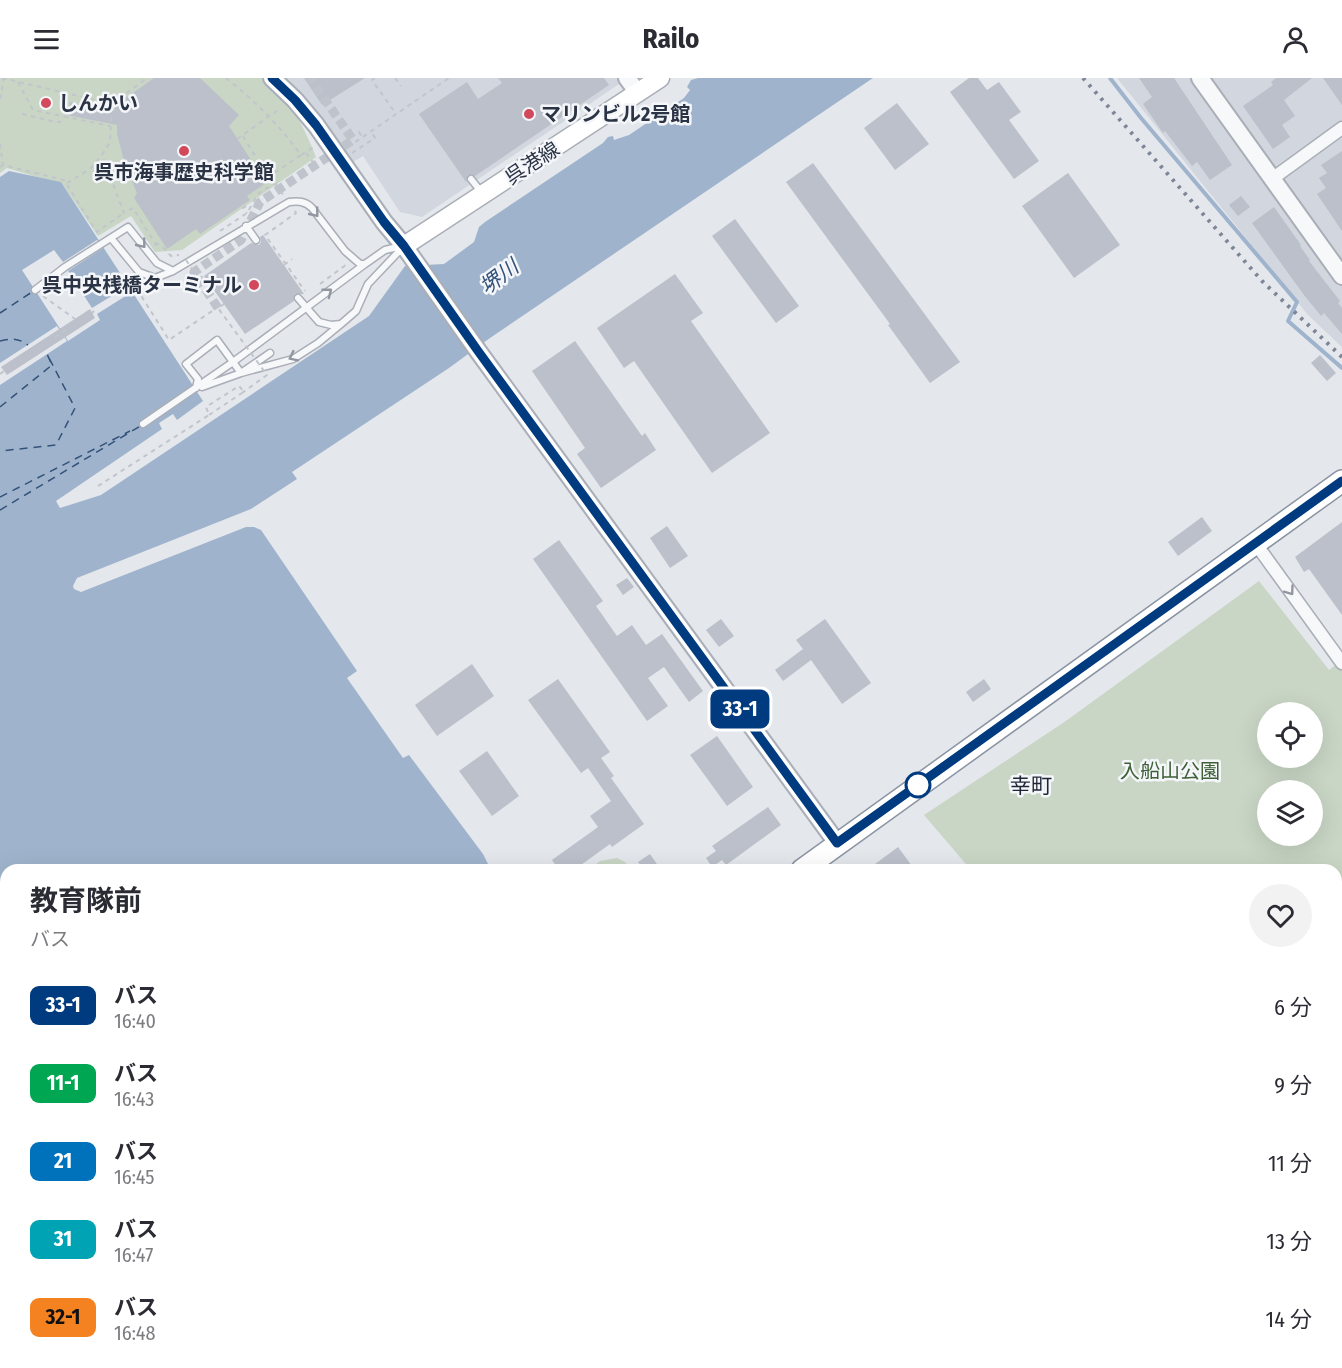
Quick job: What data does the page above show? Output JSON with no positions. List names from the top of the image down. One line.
{"streets":{"main road":["呉港線"]},"districts":["幸町"],"water":["堺川"],"parks":["入船山公園"],"places":["しんかい","マリンビル2号館","呉市海事歴史科学館","呉中央桟橋ターミナル"],"lines":["bus line 33-1"],"page":{"header":"Railo","on_map":"33-1","heading":["教育隊前","バス"],"list":[{"mark":"33-1","name":"バス","note":"16:40","value":"6 分"},{"mark":"11-1","name":"バス","note":"16:43","value":"9 分"},{"mark":"21","name":"バス","note":"16:45","value":"11 分"},{"mark":"31","name":"バス","note":"16:47","value":"13 分"},{"mark":"32-1","name":"バス","note":"16:48","value":"14 分"}]}}
